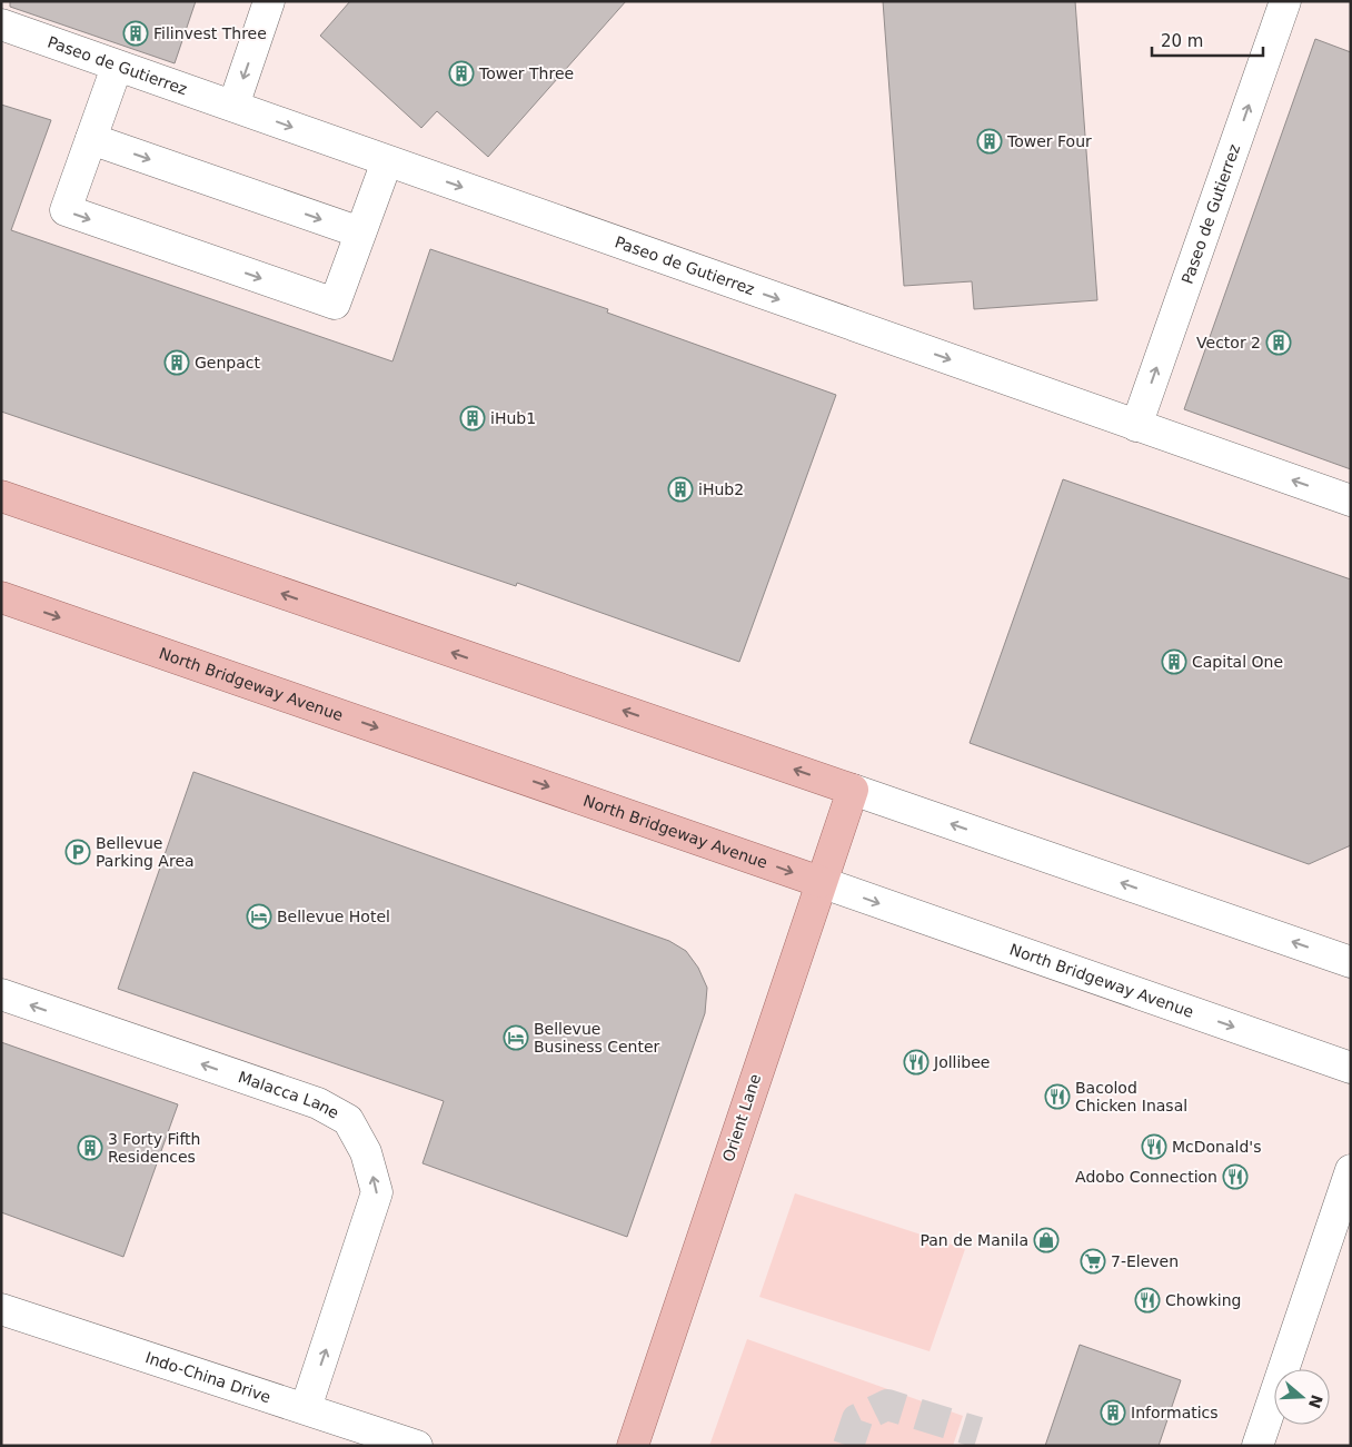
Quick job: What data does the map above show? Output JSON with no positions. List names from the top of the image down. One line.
{"streets":{"main road":["North Bridgeway Avenue","Orient Lane"],"street":["Paseo de Gutierrez","Malacca Lane","Indo-China Drive"]},"crossings":[["North Bridgeway Avenue","Orient Lane"],["Malacca Lane","Indo-China Drive"]],"places":{"building":["Filinvest Three","Tower Three","Tower Four","Vector 2","Genpact","iHub1","iHub2","Capital One","3 Forty Fifth Residences","Informatics"],"parking":["Bellevue Parking Area"],"hotel":["Bellevue Hotel","Bellevue Business Center"],"restaurant":["Jollibee","Bacolod Chicken Inasal","McDonald's","Adobo Connection","Chowking"],"shop":["Pan de Manila"],"supermarket":["7-Eleven"]},"scale_bar":"20 m","north":"right"}
